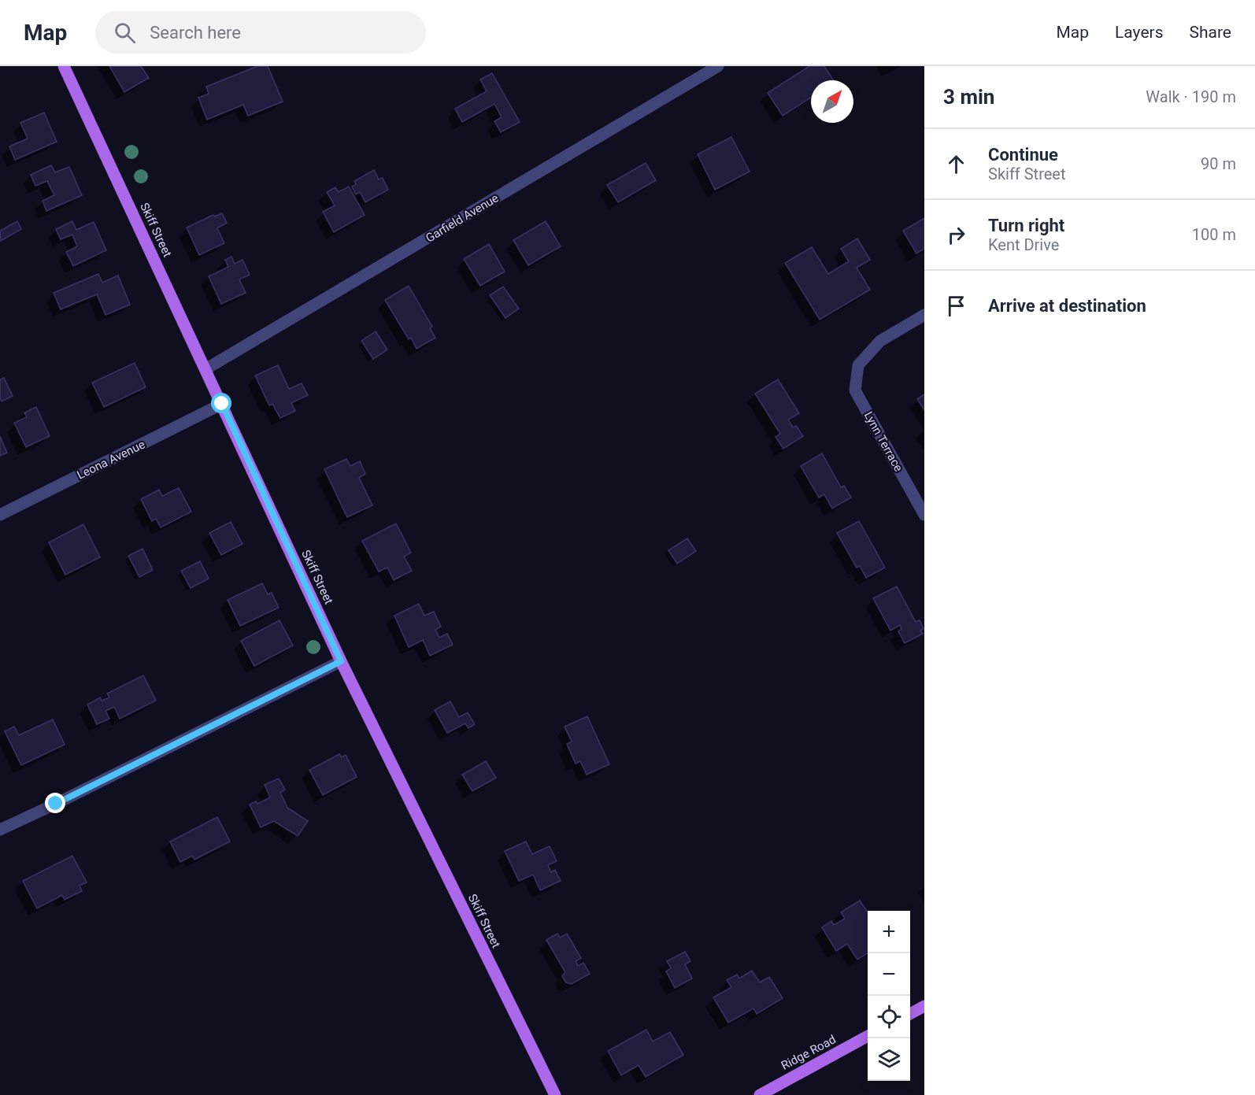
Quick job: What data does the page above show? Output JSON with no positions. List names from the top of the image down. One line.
{"streets":{"main road":["Skiff Street","Ridge Road"],"street":["Garfield Avenue","Lynn Terrace","Leona Avenue"]},"crossings":[["Garfield Avenue","Skiff Street"],["Skiff Street","Leona Avenue"]],"north":"top right","page":{"header":"Map","search":"Search here","nav":["Map","Layers","Share"],"heading":["3 min","Walk · 190 m"],"list":[["Continue","Skiff Street","90 m"],["Turn right","Kent Drive","100 m"],"Arrive at destination"],"map_buttons":["+","−"]}}
